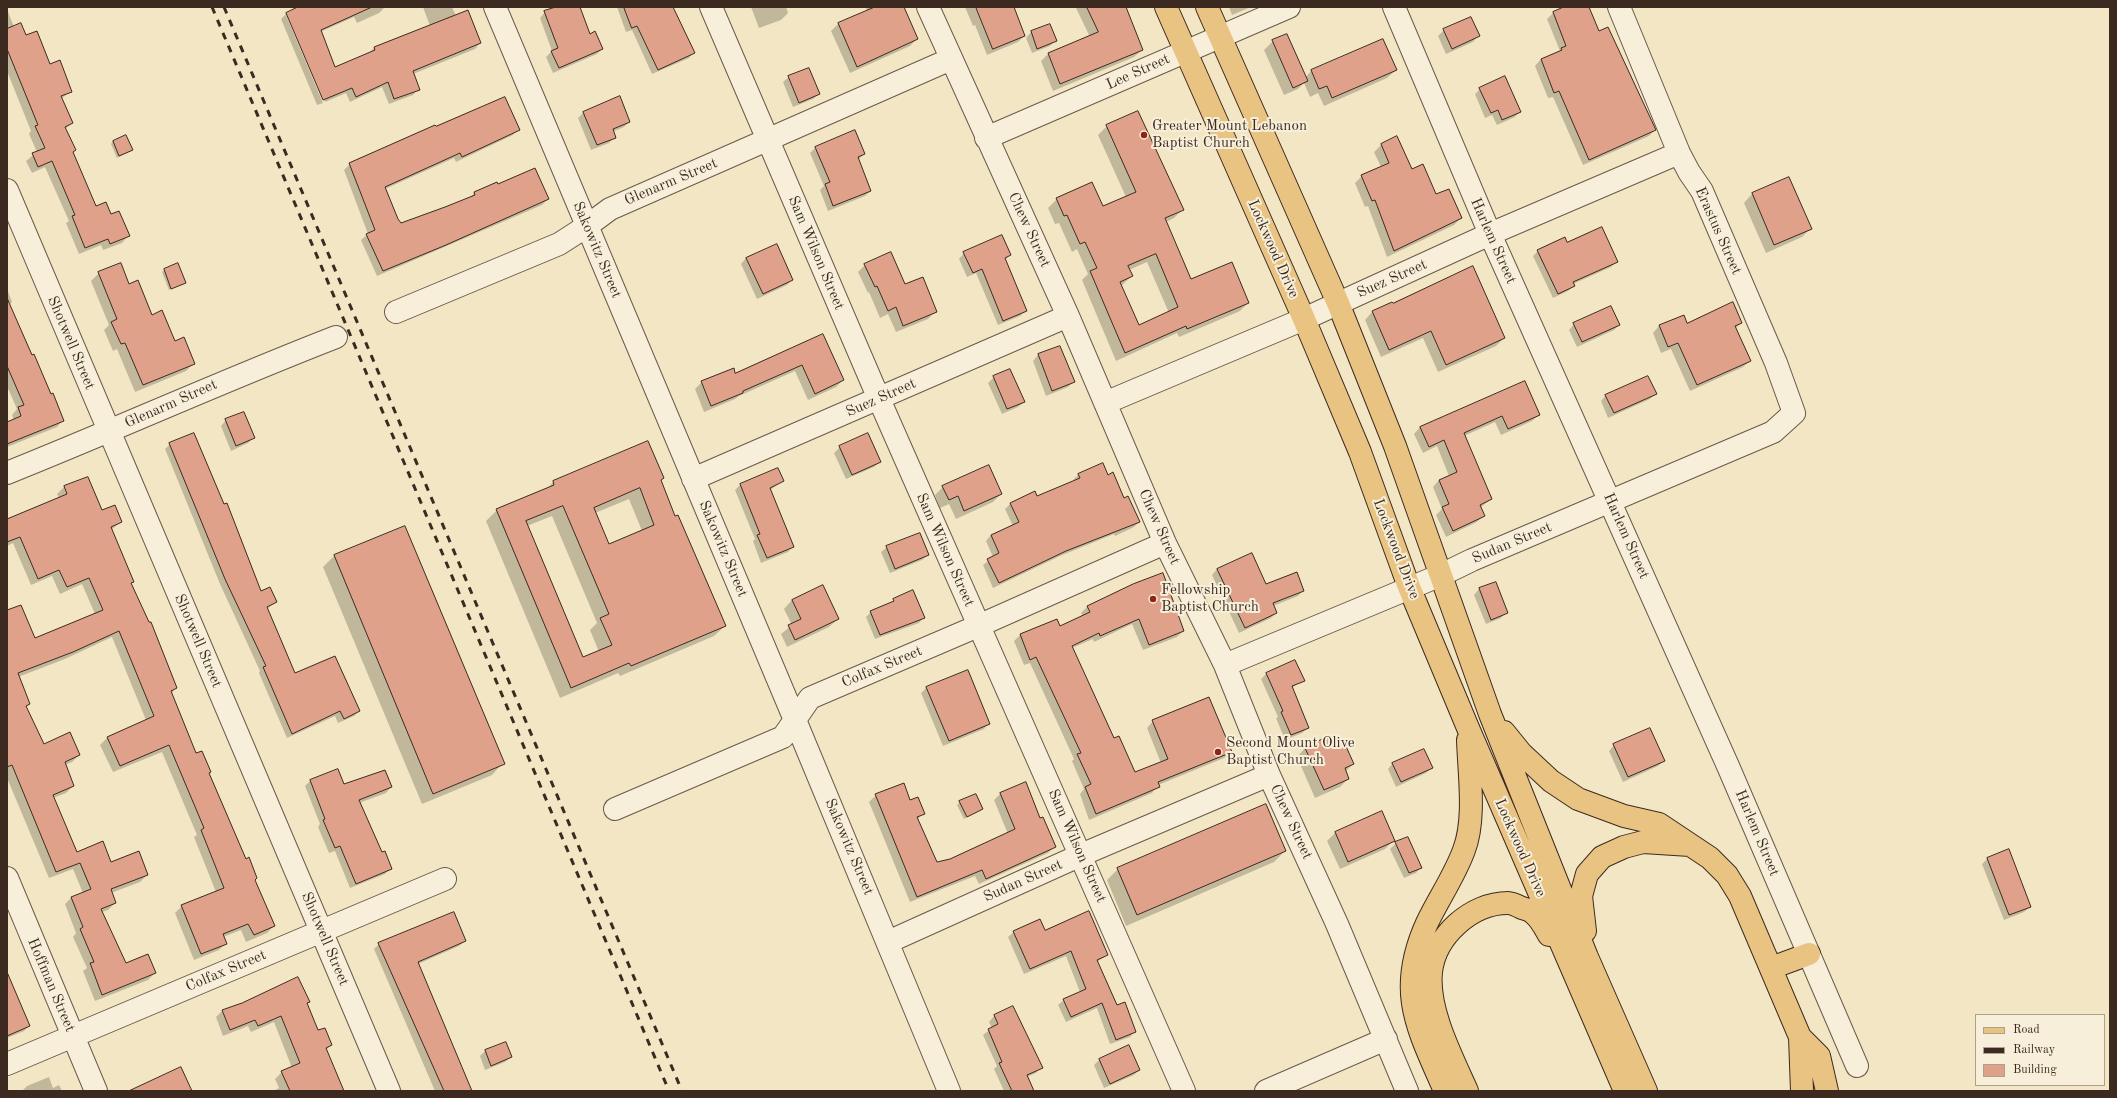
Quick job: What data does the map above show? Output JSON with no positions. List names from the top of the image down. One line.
{"streets":{"main road":["Lockwood Drive"],"street":["Lee Street","Glenarm Street","Chew Street","Erastus Street","Harlem Street","Sakowitz Street","Sam Wilson Street","Suez Street","Shotwell Street","Sudan Street","Colfax Street","Hoffman Street"]},"crossings":[["Lee Street","Chew Street"],["Lee Street","Lockwood Drive"],["Glenarm Street","Chew Street"],["Glenarm Street","Sakowitz Street"],["Glenarm Street","Sam Wilson Street"],["Glenarm Street","Shotwell Street"],["Chew Street","Suez Street"],["Chew Street","Sudan Street"],["Chew Street","Colfax Street"],["Erastus Street","Suez Street"],["Erastus Street","Sudan Street"],["Harlem Street","Suez Street"],["Harlem Street","Sudan Street"],["Lockwood Drive","Suez Street"],["Lockwood Drive","Sudan Street"],["Sakowitz Street","Suez Street"],["Sakowitz Street","Sudan Street"],["Sakowitz Street","Colfax Street"],["Sam Wilson Street","Suez Street"],["Sam Wilson Street","Sudan Street"],["Sam Wilson Street","Colfax Street"],["Shotwell Street","Colfax Street"],["Colfax Street","Hoffman Street"]],"places":["Greater Mount Lebanon Baptist Church","Fellowship Baptist Church","Second Mount Olive Baptist Church"],"legend":["Road","Railway","Building"]}
